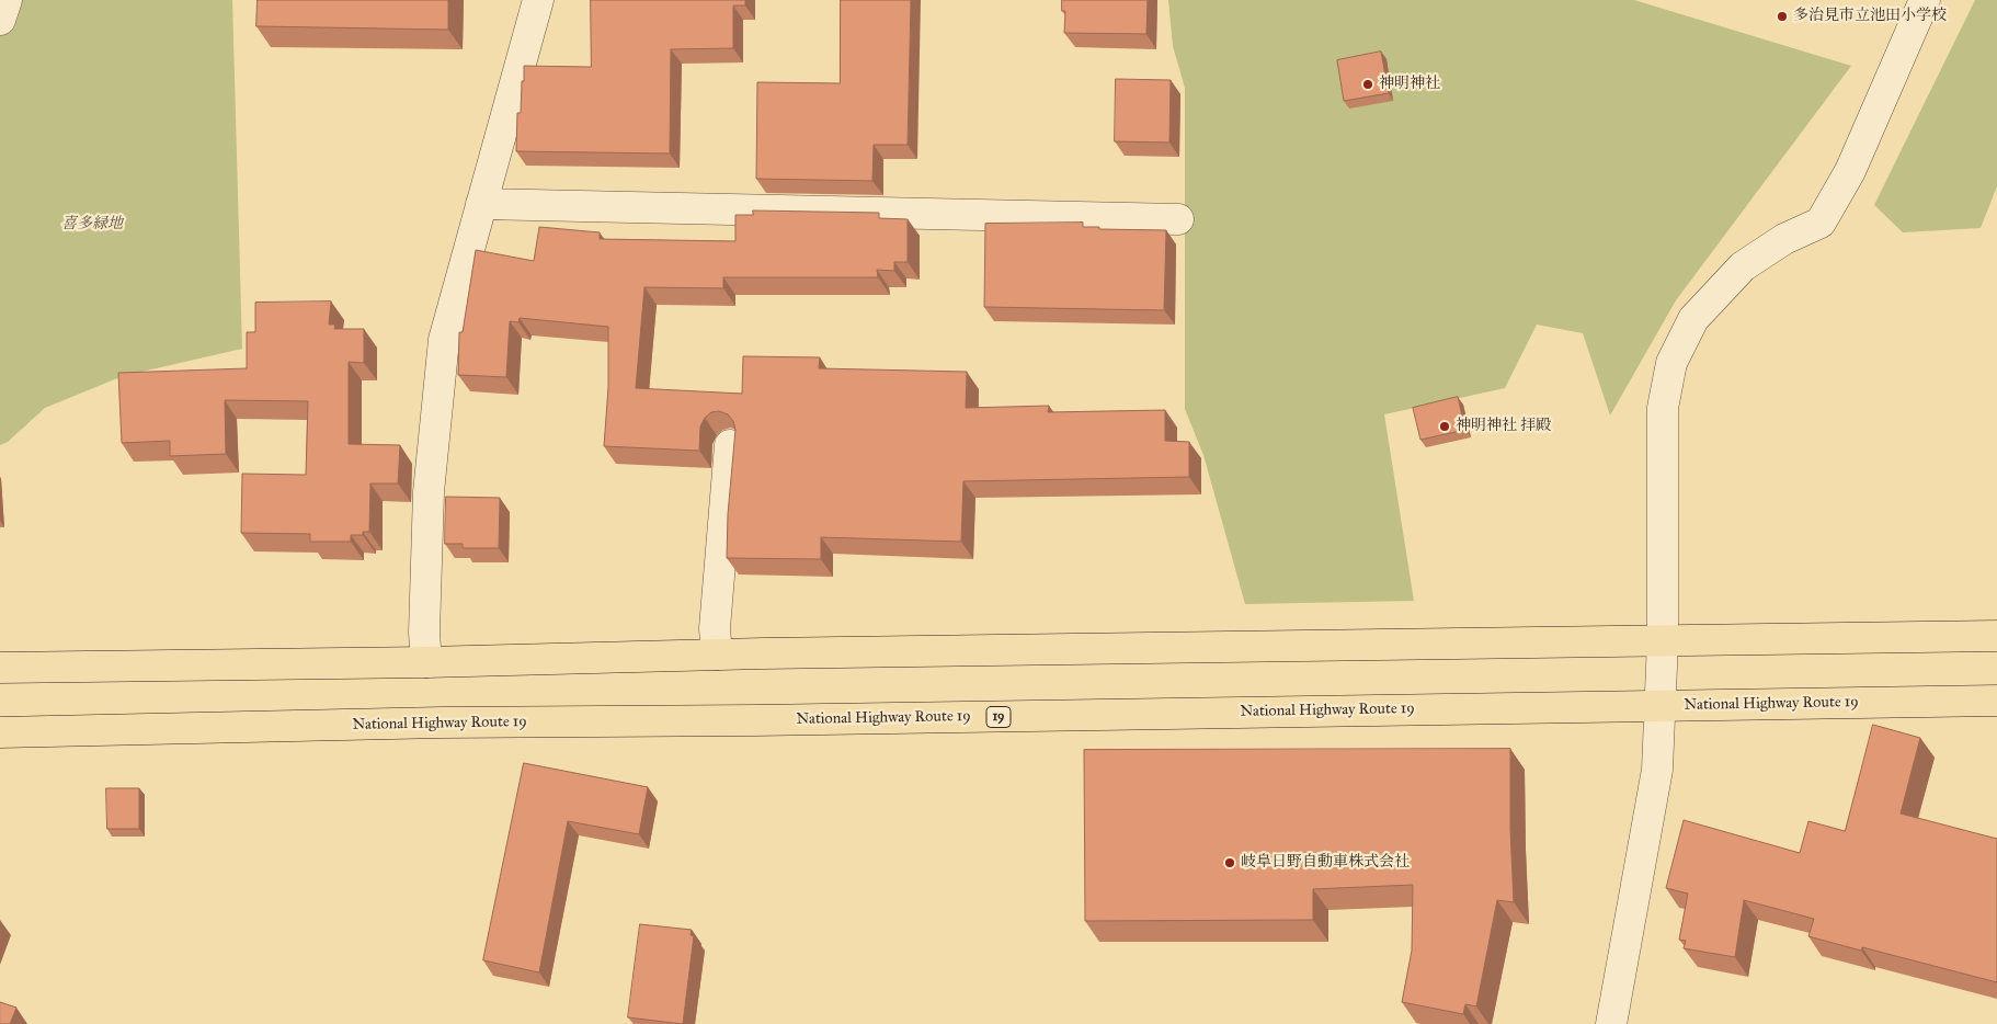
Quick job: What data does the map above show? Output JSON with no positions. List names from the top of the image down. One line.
{"streets":{"highway":["National Highway Route 19","19"]},"parks":["喜多緑地"],"places":["多治見市立池田小学校","神明神社","神明神社 拝殿","岐阜日野自動車株式会社"]}
